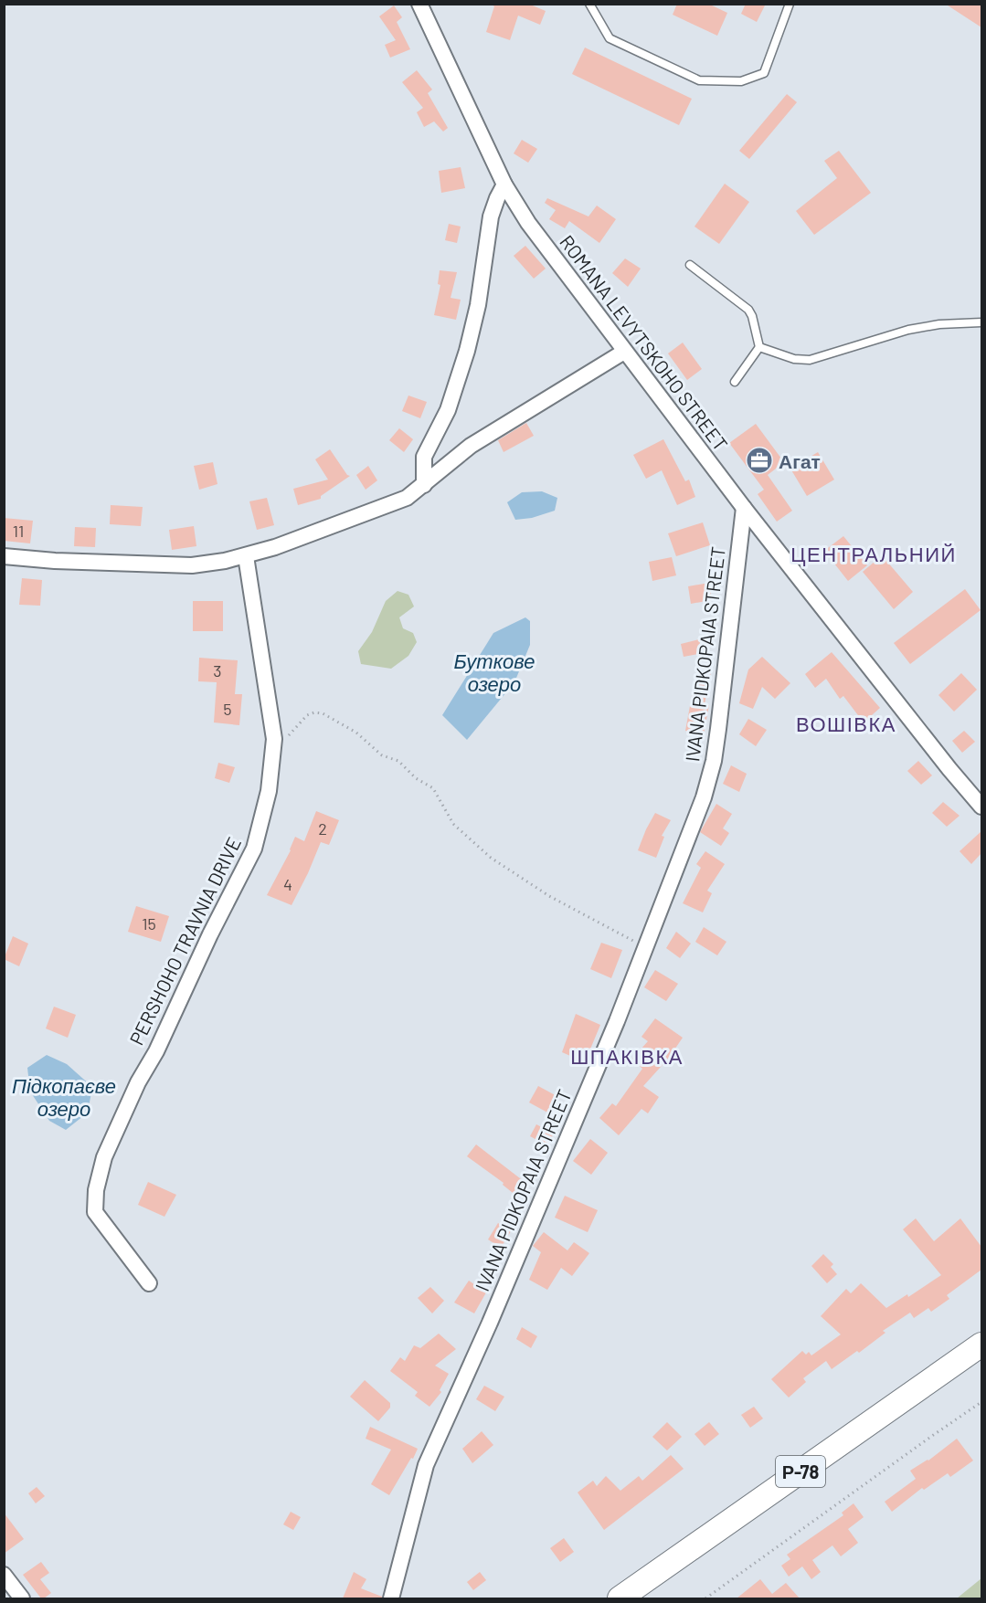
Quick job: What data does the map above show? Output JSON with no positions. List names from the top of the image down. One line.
{"streets":{"main road":["Р-78"],"street":["ROMANA LEVYTSKOHO STREET","IVANA PIDKOPAIA STREET","PERSHOHO TRAVNIA DRIVE"]},"crossings":[["ROMANA LEVYTSKOHO STREET","IVANA PIDKOPAIA STREET"]],"districts":["ЦЕНТРАЛЬНИЙ","ВОШІВКА","ШПАКІВКА"],"water":["Буткове озеро","Підкопаєве озеро"],"places":{"office":["Агат"]},"house_numbers":["11","3","5","2","4","15"]}
